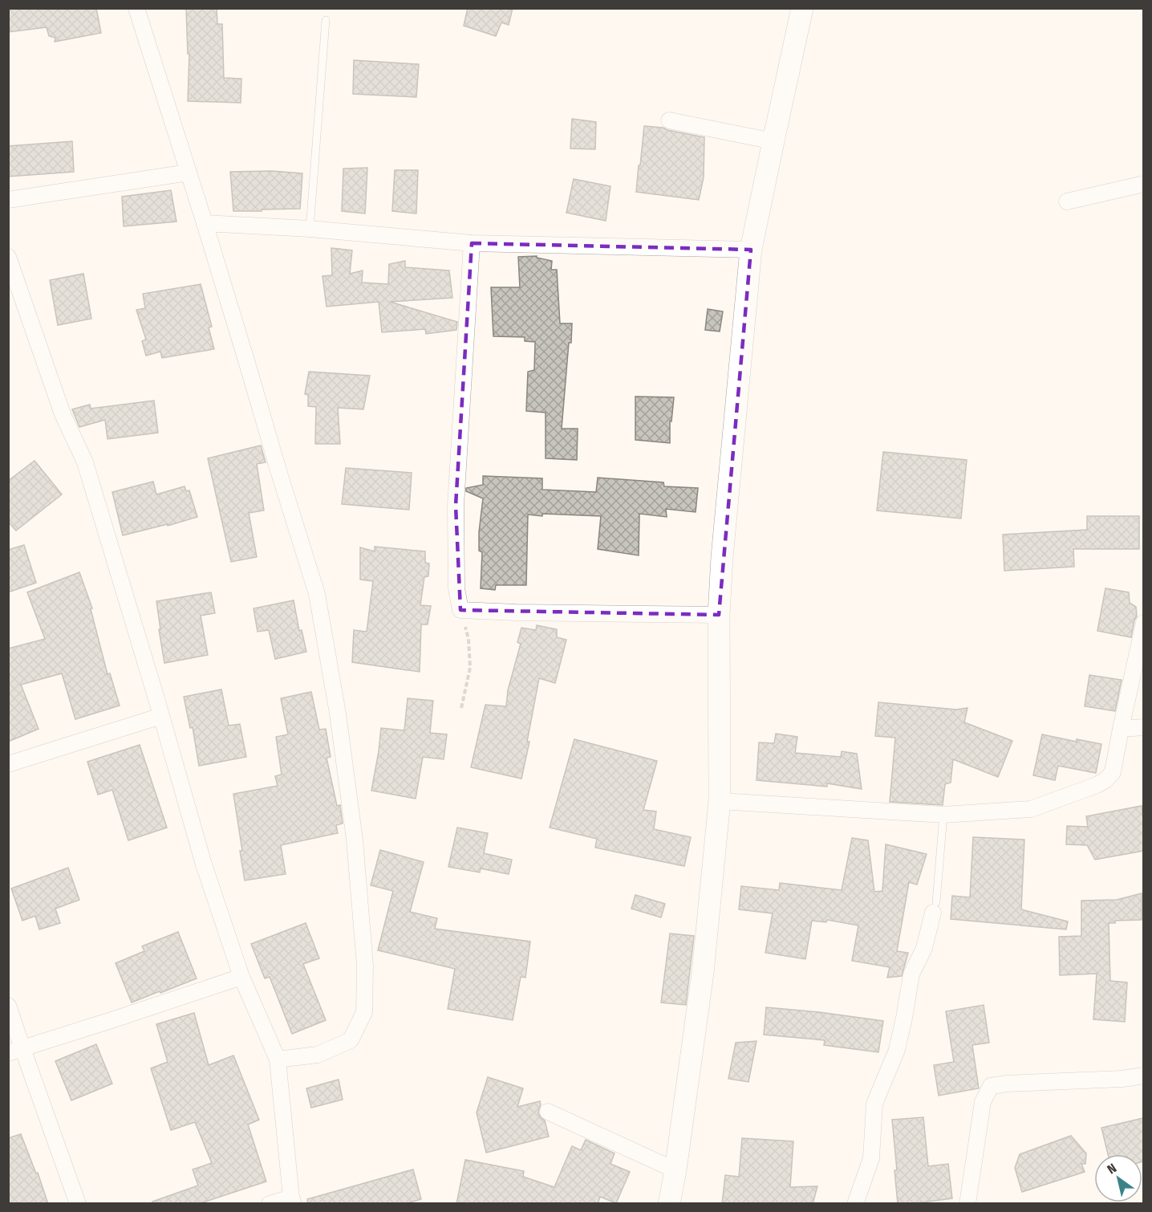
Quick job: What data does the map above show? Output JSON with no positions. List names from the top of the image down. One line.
{"north":"top left"}
